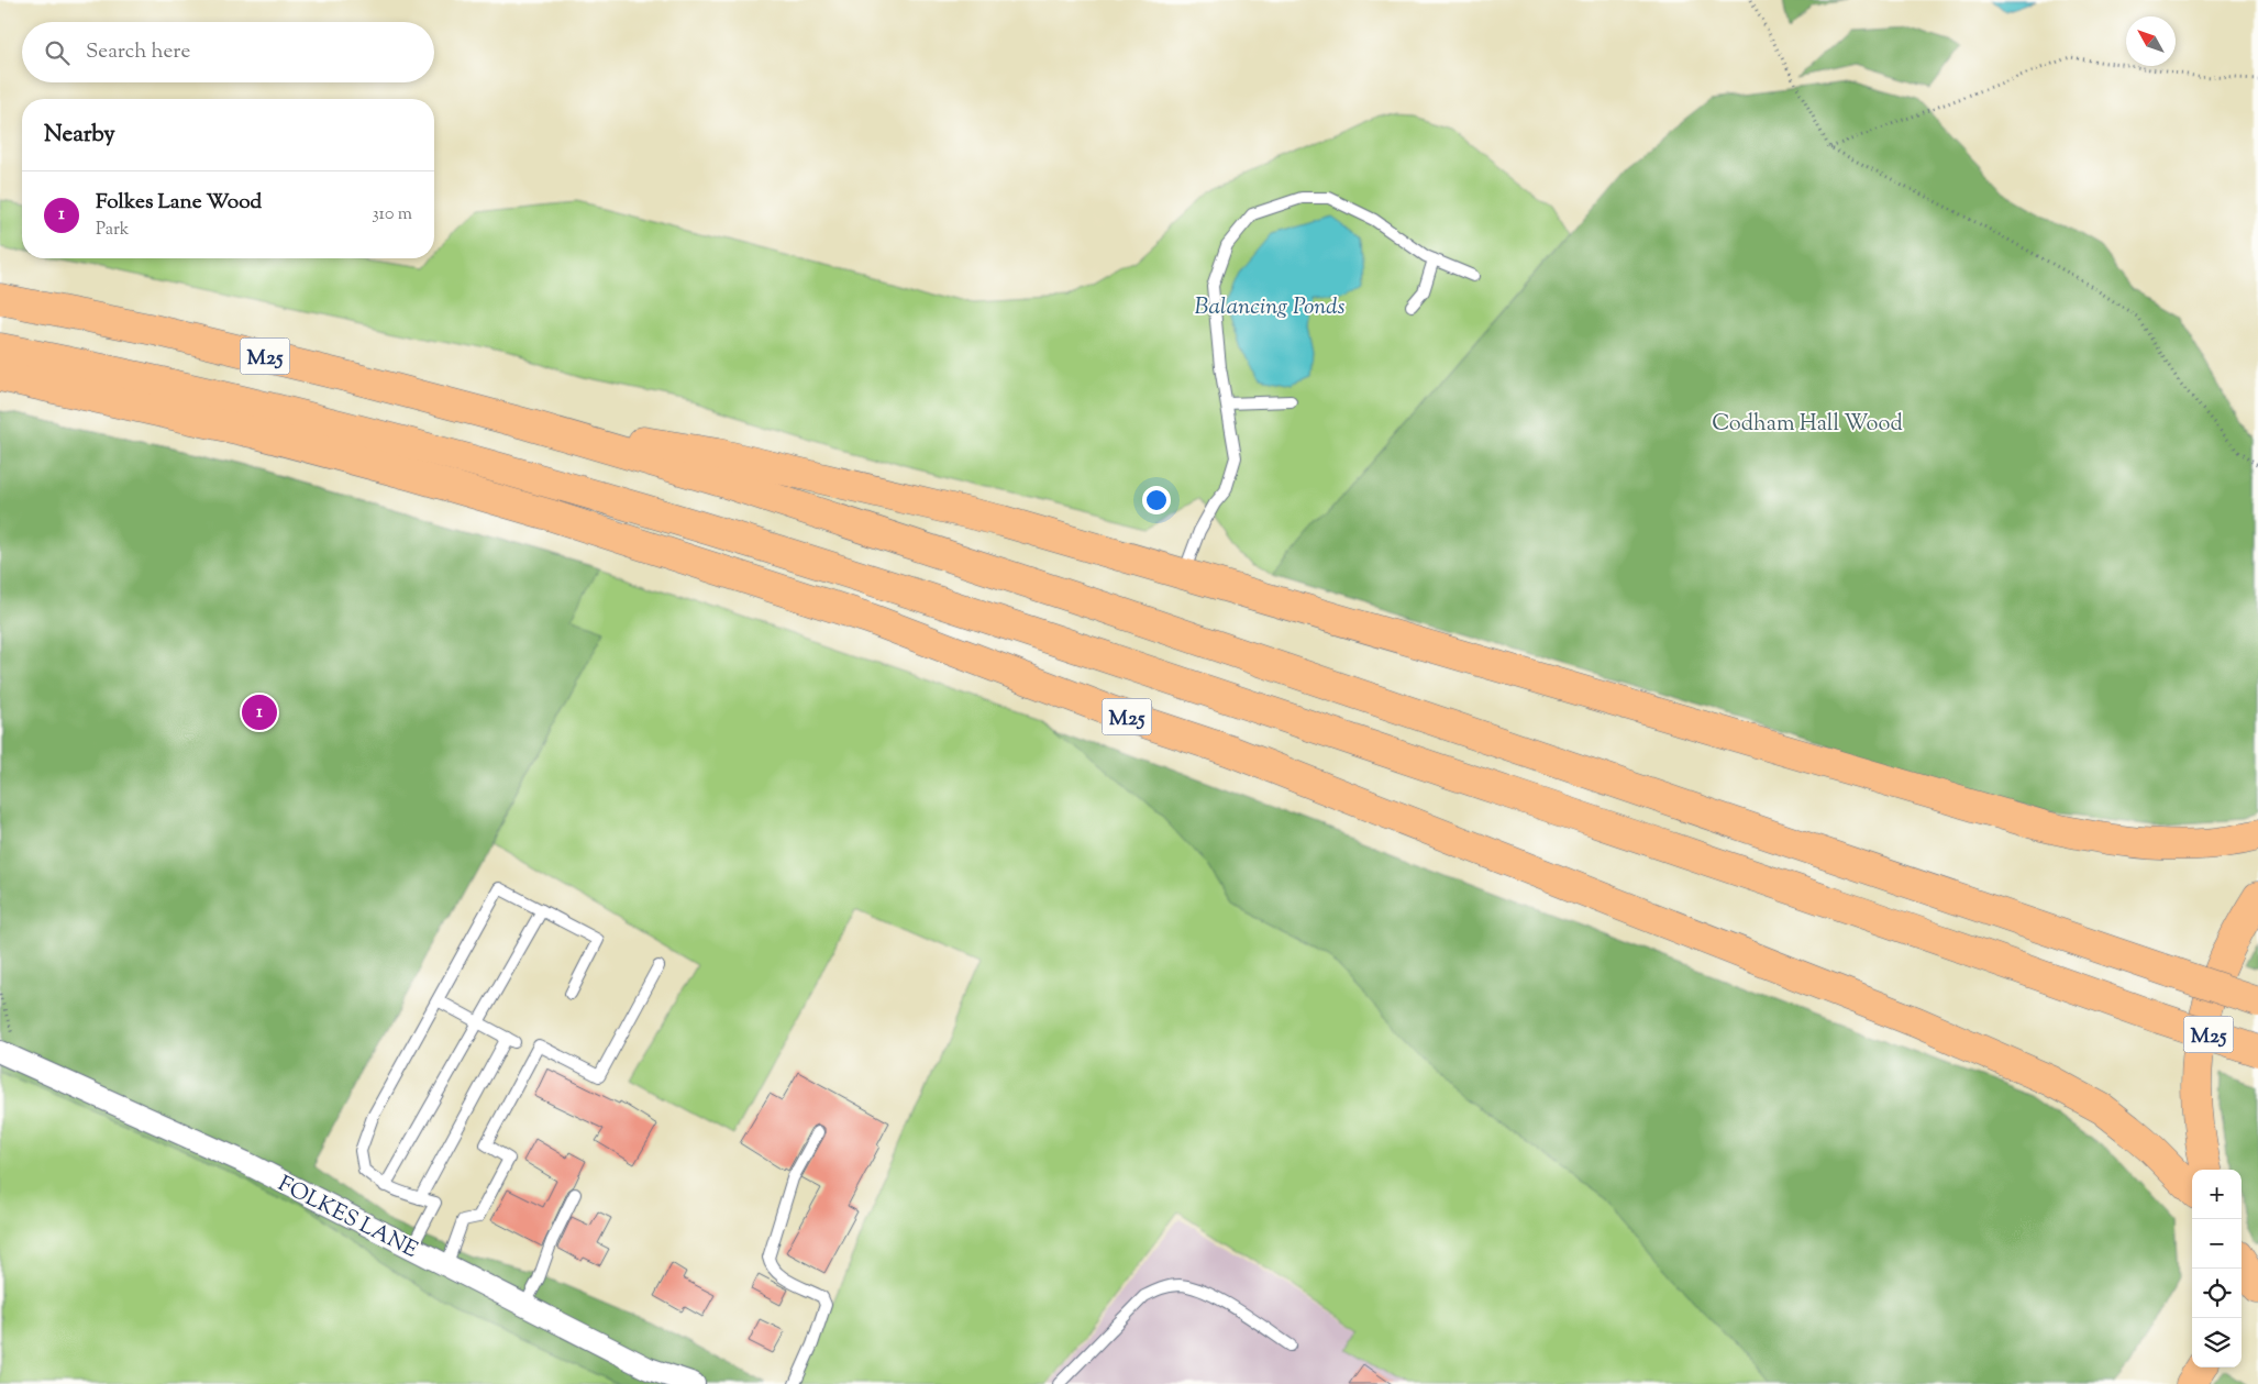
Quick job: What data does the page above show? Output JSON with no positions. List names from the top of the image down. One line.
{"streets":{"highway":["M25"],"street":["FOLKES LANE"]},"water":["Balancing Ponds"],"parks":["Codham Hall Wood"],"north":"top left","page":{"search":"Search here","heading":"Nearby","list":[{"mark":"1","name":"Folkes Lane Wood","note":"Park","value":"310 m"}],"pins":"1","map_buttons":["+","−"]}}
